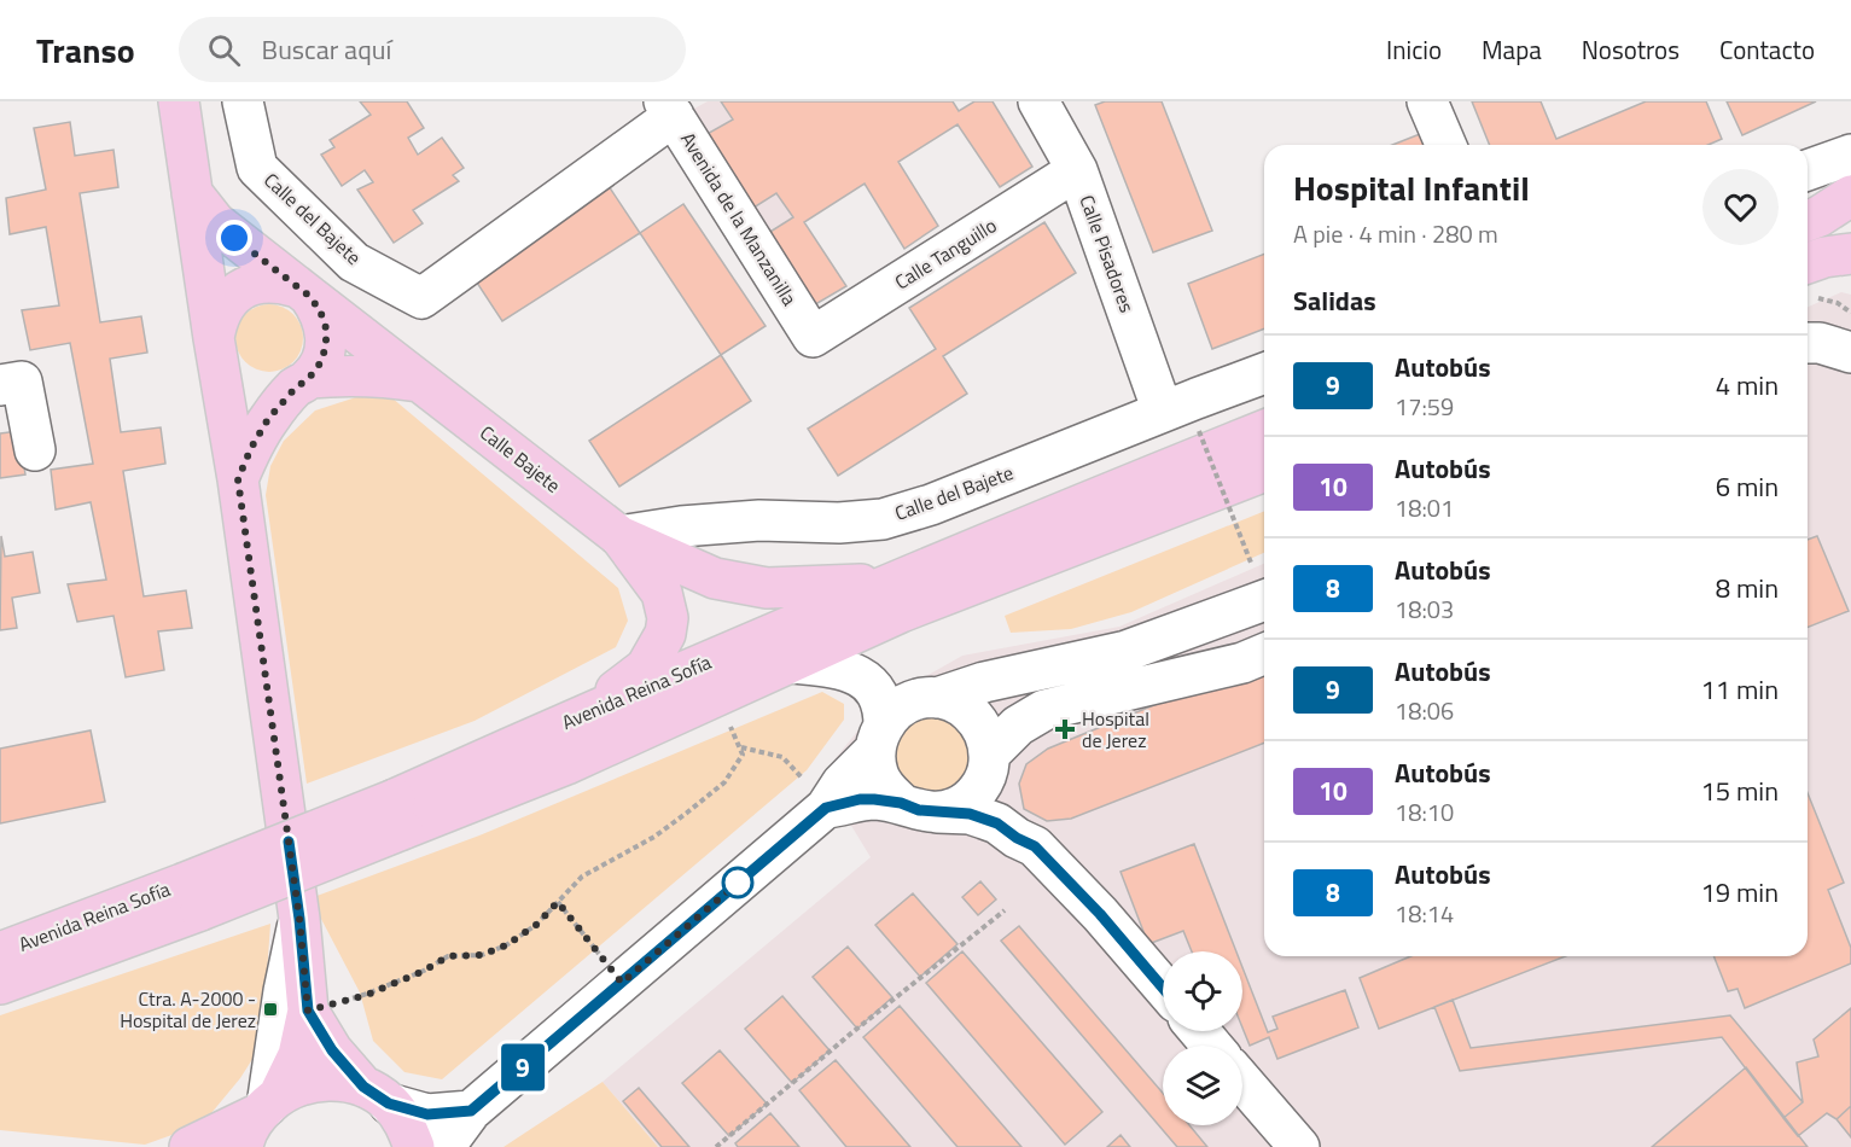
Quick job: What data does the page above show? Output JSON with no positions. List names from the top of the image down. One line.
{"streets":{"main road":["Calle Bajete","Avenida Reina Sofía"],"street":["Calle del Bajete","Avenida de la Manzanilla","Calle Tanguillo","Calle Pisadores"]},"crossings":[["Calle del Bajete","Avenida de la Manzanilla"],["Calle del Bajete","Calle Pisadores"],["Calle del Bajete","Calle Bajete"],["Avenida de la Manzanilla","Calle Tanguillo"],["Calle Tanguillo","Calle Pisadores"]],"places":{"health":["Hospital de Jerez"],"transit":["Ctra. A-2000 - Hospital de Jerez"]},"lines":["bus line 9"],"page":{"header":"Transo","search":"Buscar aquí","nav":["Inicio","Mapa","Nosotros","Contacto"],"on_map":"9","heading":[["Hospital Infantil","A pie · 4 min · 280 m"],"Salidas"],"list":[{"mark":"9","name":"Autobús","note":"17:59","value":"4 min"},{"mark":"10","name":"Autobús","note":"18:01","value":"6 min"},{"mark":"8","name":"Autobús","note":"18:03","value":"8 min"},{"mark":"9","name":"Autobús","note":"18:06","value":"11 min"},{"mark":"10","name":"Autobús","note":"18:10","value":"15 min"},{"mark":"8","name":"Autobús","note":"18:14","value":"19 min"}]}}
